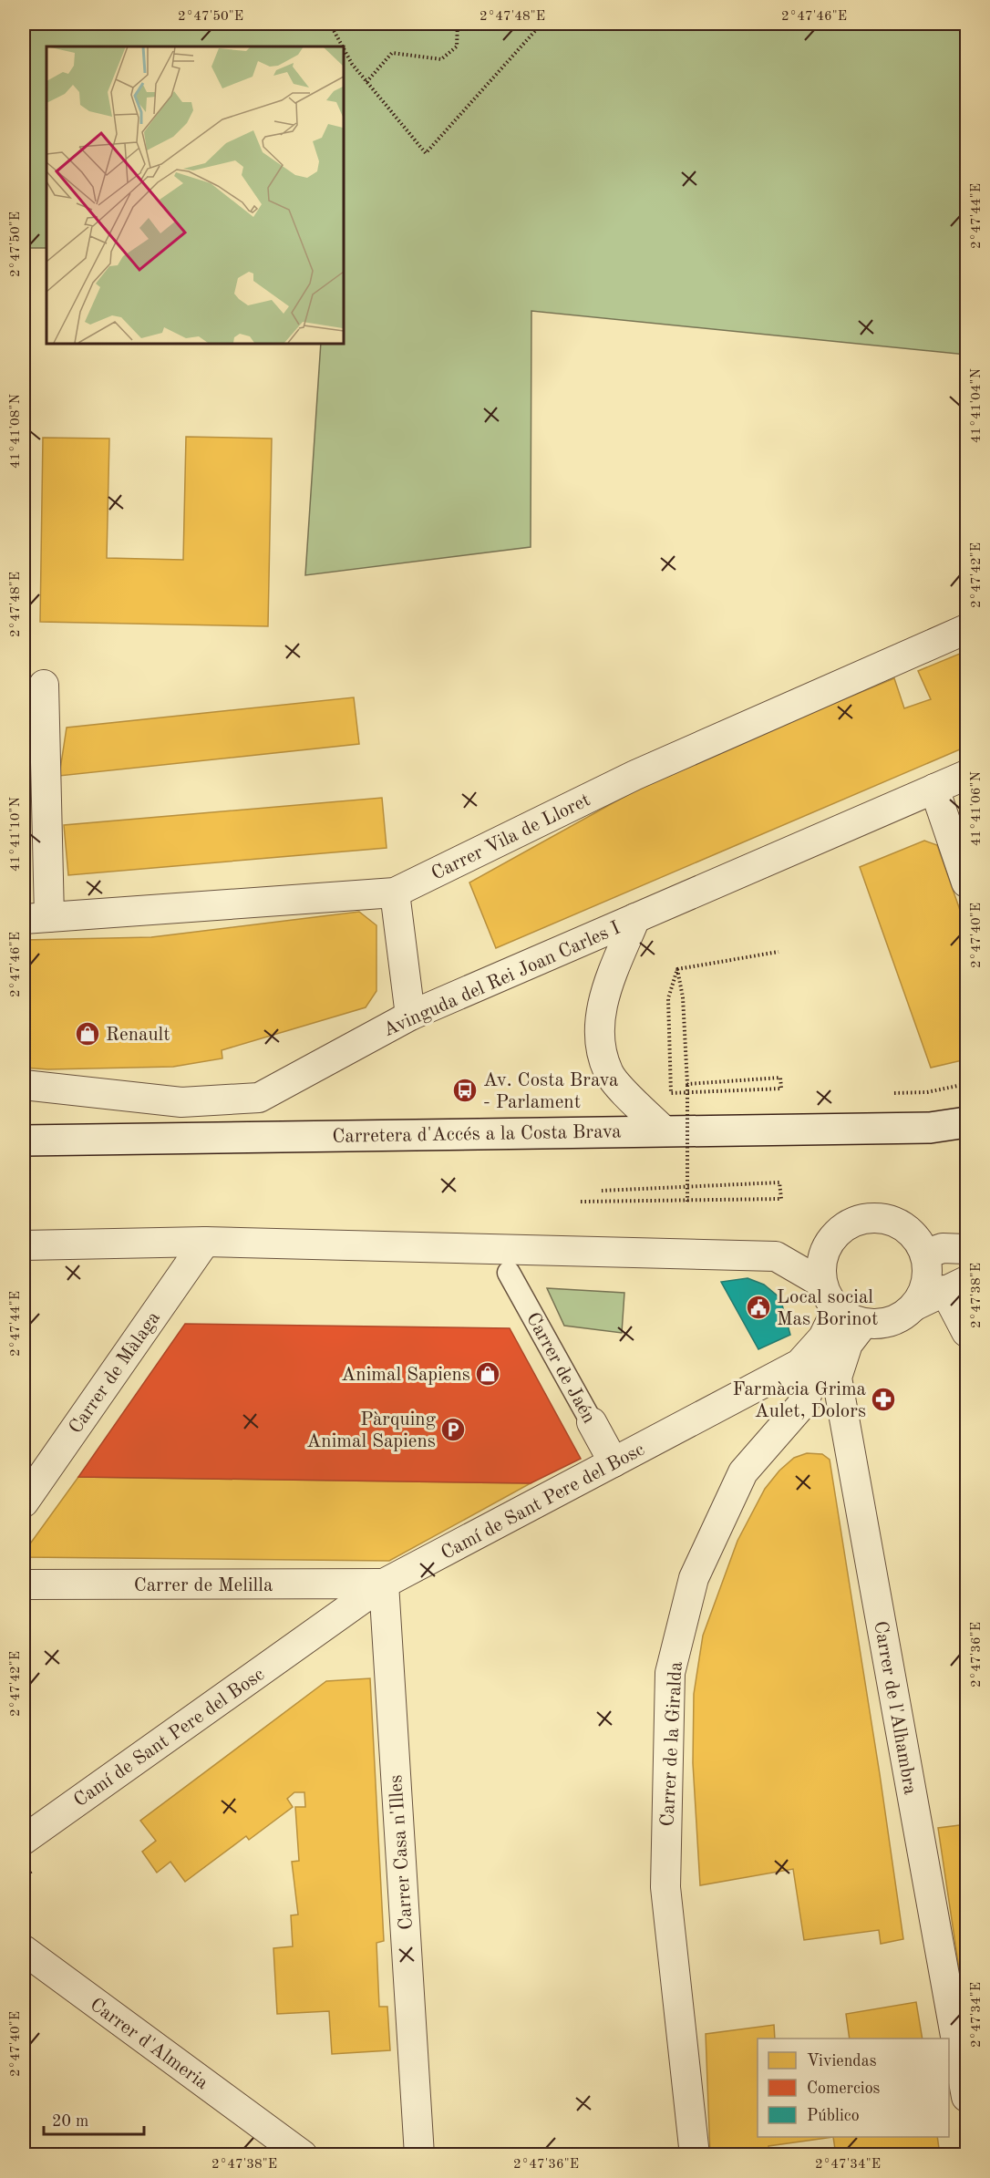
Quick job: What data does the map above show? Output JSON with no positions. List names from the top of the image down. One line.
{"streets":{"main road":["Carretera d'Accés a la Costa Brava"],"street":["Carrer Vila de Lloret","Avinguda del Rei Joan Carles I","Carrer de Jaén","Carrer de Màlaga","Camí de Sant Pere del Bosc","Carrer de Melilla","Carrer de l'Alhambra","Carrer de la Giralda","Carrer Casa n'Illes","Carrer d'Almeria"]},"crossings":[["Carrer de Jaén","Camí de Sant Pere del Bosc"],["Camí de Sant Pere del Bosc","Carrer de Melilla"],["Camí de Sant Pere del Bosc","Carrer de l'Alhambra"],["Camí de Sant Pere del Bosc","Carrer de la Giralda"],["Camí de Sant Pere del Bosc","Carrer Casa n'Illes"],["Carrer de Melilla","Carrer Casa n'Illes"]],"places":{"shop":["Renault","Animal Sapiens"],"bus stop":["Av. Costa Brava - Parlament"],"public building":["Local social Mas Borinot"],"pharmacy":["Farmàcia Grima Aulet, Dolors"],"parking":["Pàrquing Animal Sapiens"]},"legend":["Viviendas","Comercios","Público"],"scale_bar":"20 m","coordinates":["2°47'50\"E","2°47'48\"E","2°47'46\"E","2°47'44\"E","41°41'04\"N","41°41'08\"N","2°47'42\"E","41°41'06\"N","41°41'10\"N","2°47'40\"E","2°47'38\"E","2°47'36\"E","2°47'34\"E"]}
